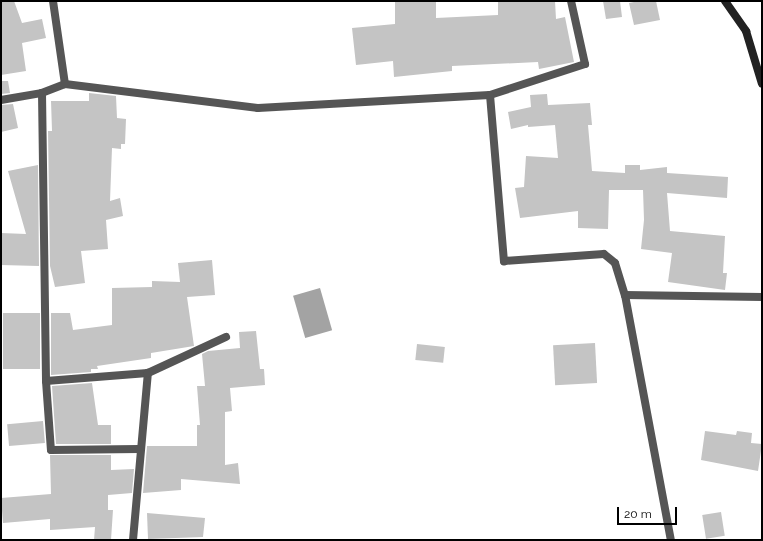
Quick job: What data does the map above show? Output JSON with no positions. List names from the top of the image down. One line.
{"scale_bar":"20 m"}
